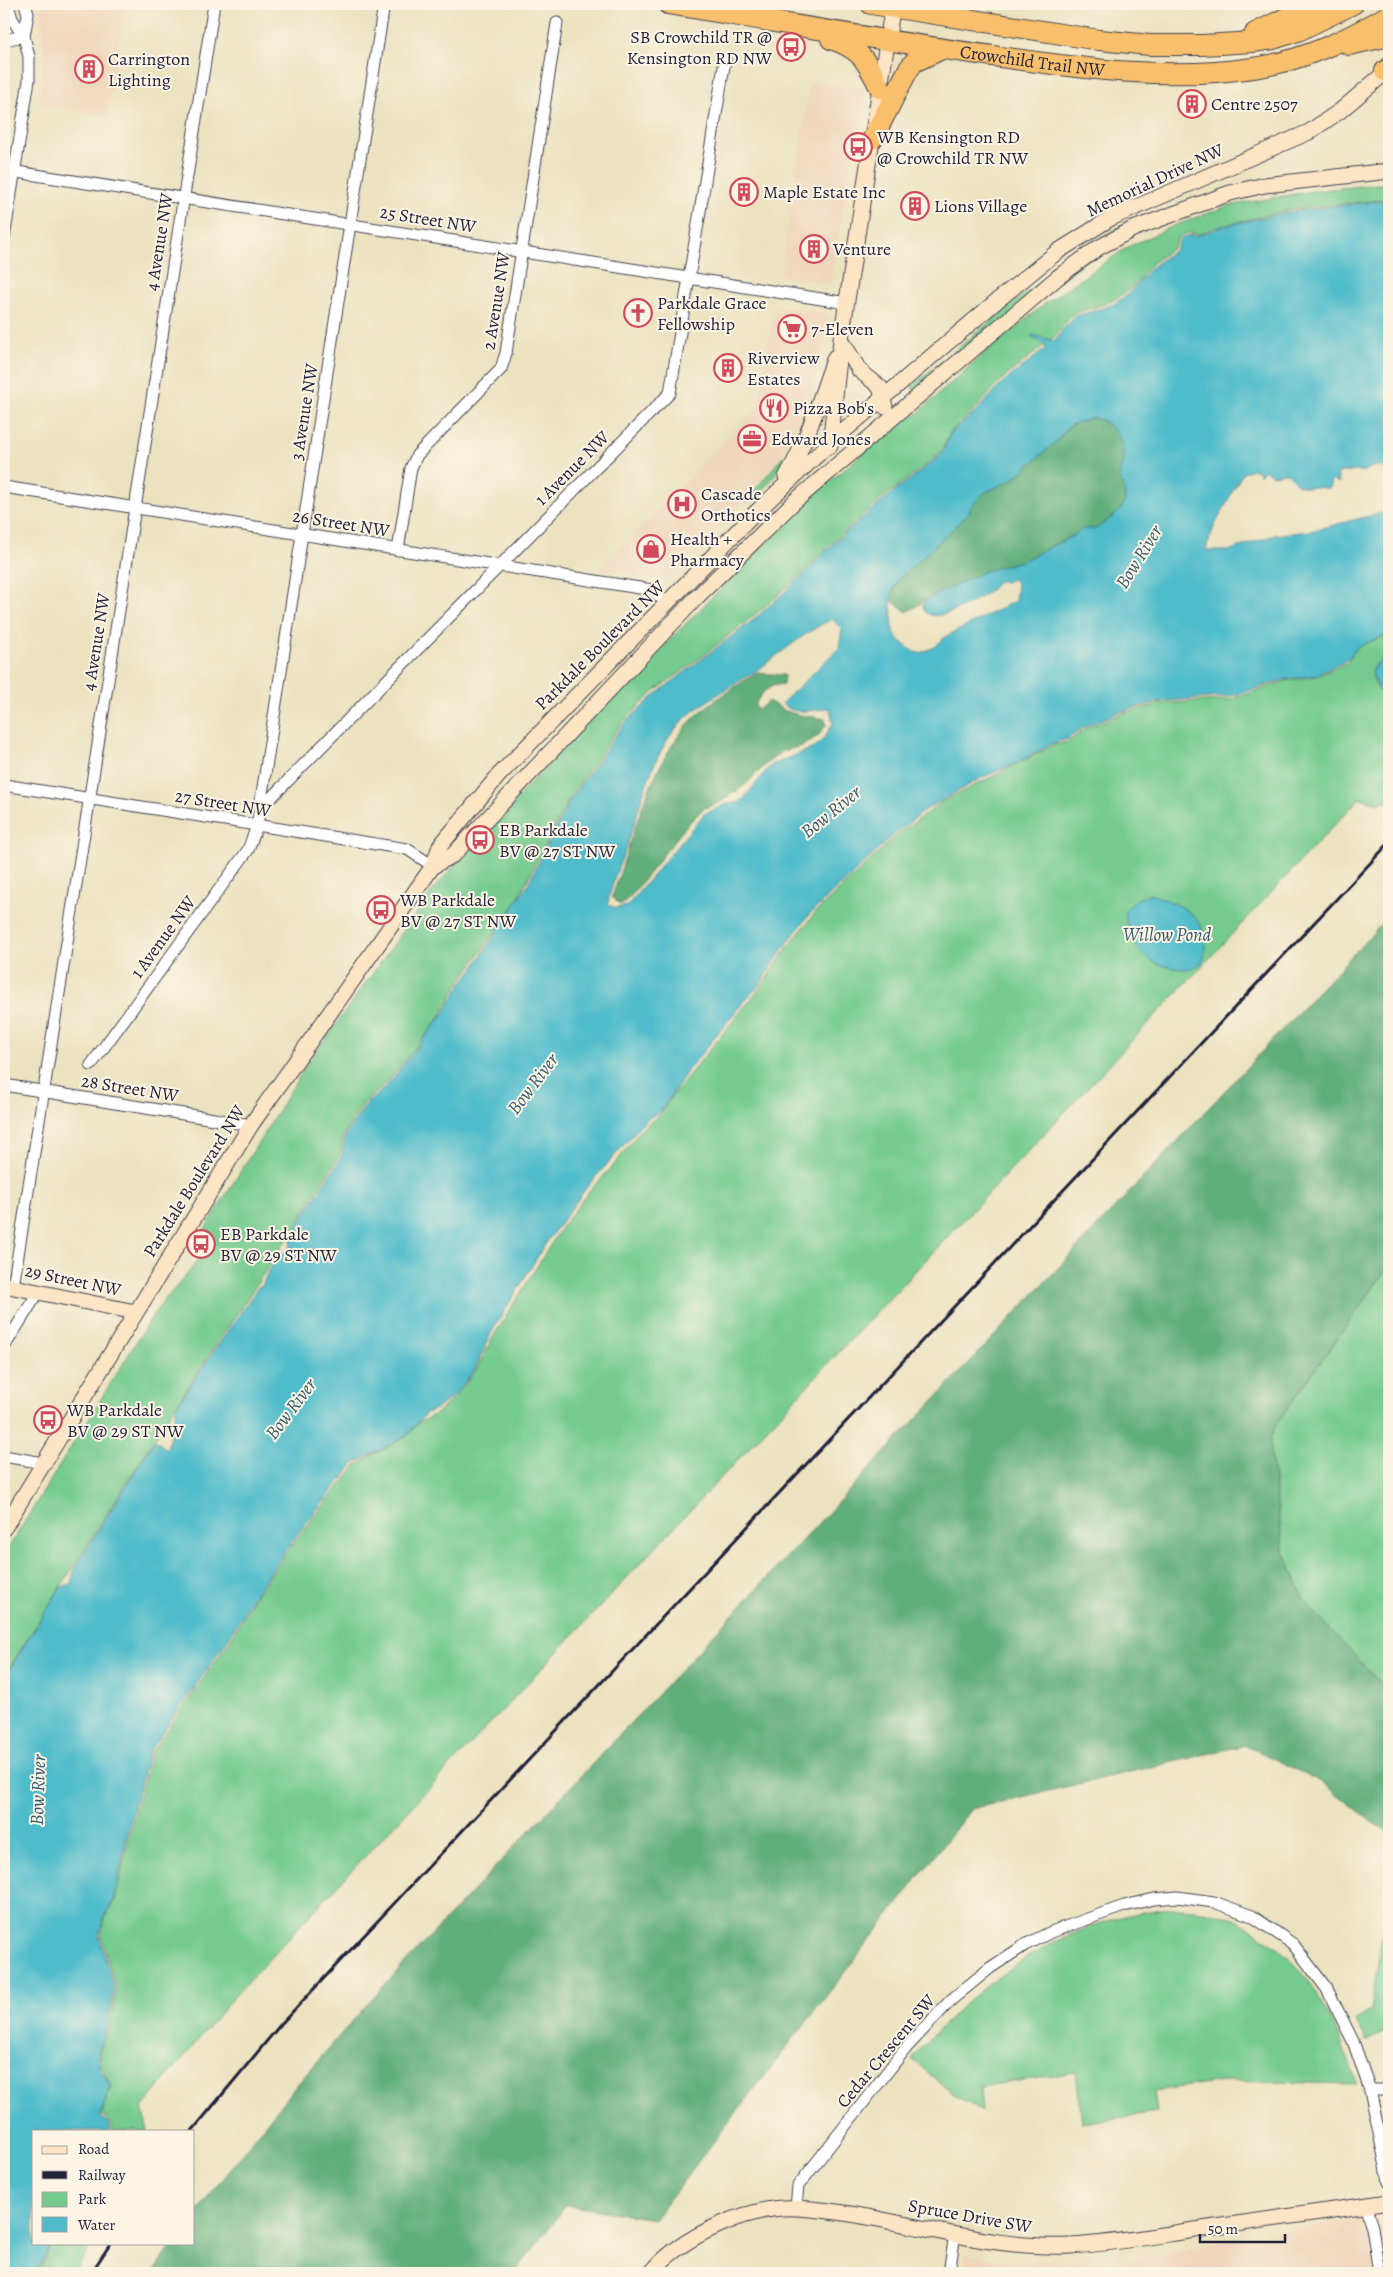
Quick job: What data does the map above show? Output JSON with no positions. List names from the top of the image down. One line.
{"streets":{"highway":["Crowchild Trail NW"],"main road":["Memorial Drive NW","Parkdale Boulevard NW","29 Street NW","Spruce Drive SW"],"street":["25 Street NW","4 Avenue NW","2 Avenue NW","3 Avenue NW","1 Avenue NW","26 Street NW","27 Street NW","28 Street NW","Cedar Crescent SW"]},"crossings":[["Memorial Drive NW","Parkdale Boulevard NW"],["25 Street NW","4 Avenue NW"],["25 Street NW","2 Avenue NW"],["25 Street NW","3 Avenue NW"],["25 Street NW","1 Avenue NW"],["4 Avenue NW","26 Street NW"],["4 Avenue NW","27 Street NW"],["4 Avenue NW","28 Street NW"],["4 Avenue NW","29 Street NW"],["2 Avenue NW","26 Street NW"],["3 Avenue NW","1 Avenue NW"],["3 Avenue NW","26 Street NW"],["3 Avenue NW","27 Street NW"],["1 Avenue NW","26 Street NW"],["1 Avenue NW","27 Street NW"],["26 Street NW","Parkdale Boulevard NW"],["Parkdale Boulevard NW","27 Street NW"],["Parkdale Boulevard NW","28 Street NW"],["Parkdale Boulevard NW","29 Street NW"],["Cedar Crescent SW","Spruce Drive SW"]],"water":["Bow River","Willow Pond"],"places":{"bus stop":["SB Crowchild TR @ Kensington RD NW","WB Kensington RD @ Crowchild TR NW","EB Parkdale BV @ 27 ST NW","WB Parkdale BV @ 27 ST NW","EB Parkdale BV @ 29 ST NW","WB Parkdale BV @ 29 ST NW"],"building":["Carrington Lighting","Centre 2507","Maple Estate Inc","Lions Village","Venture","Riverview Estates"],"church":["Parkdale Grace Fellowship"],"supermarket":["7-Eleven"],"restaurant":["Pizza Bob's"],"office":["Edward Jones"],"hospital":["Cascade Orthotics"],"shop":["Health + Pharmacy"]},"legend":["Road","Railway","Park","Water"],"scale_bar":"50 m"}
